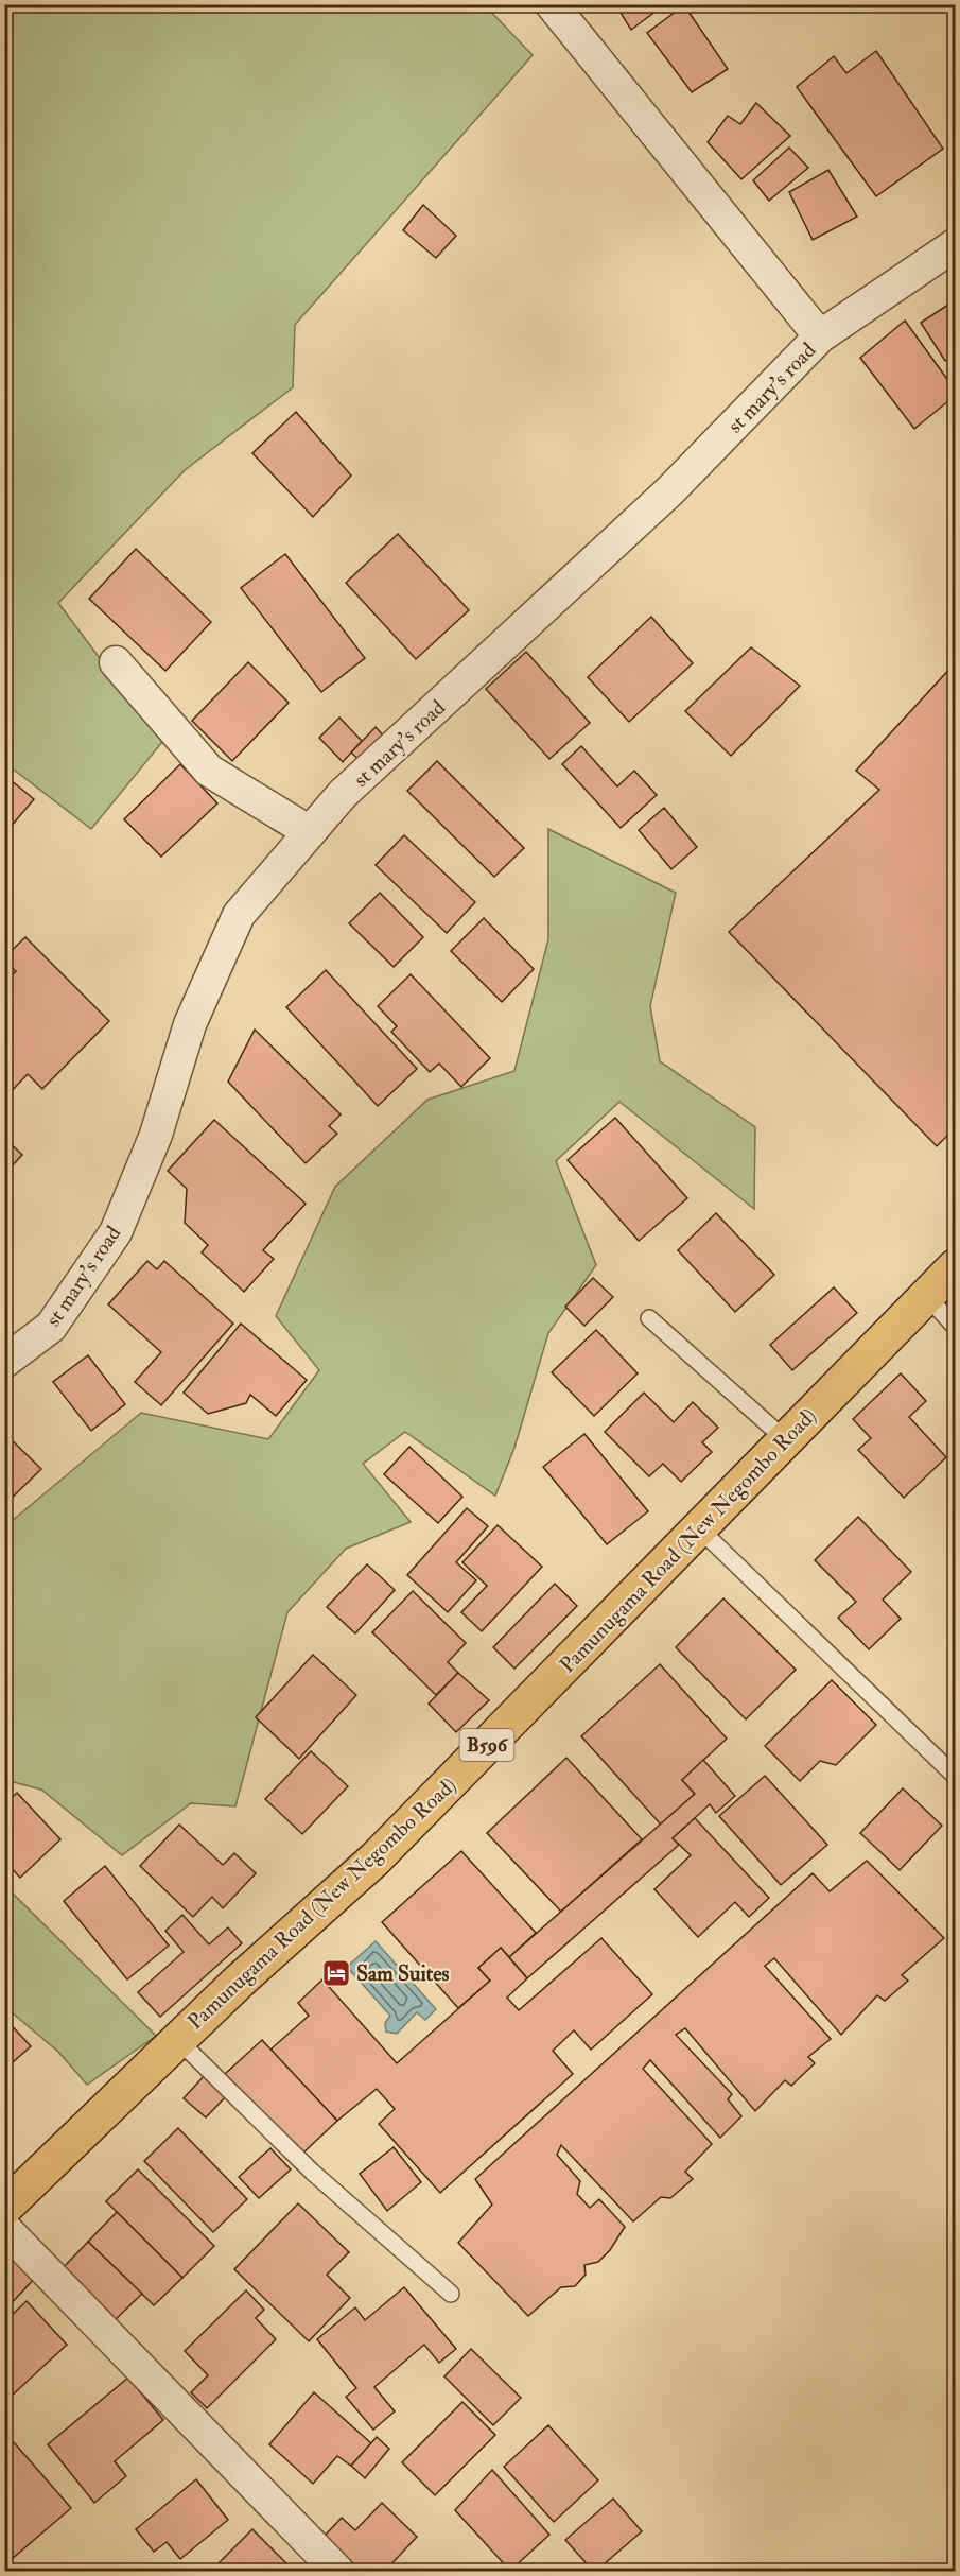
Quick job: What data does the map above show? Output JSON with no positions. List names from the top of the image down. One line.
{"streets":{"main road":["Pamunugama Road (New Negombo Road)","B596"],"street":["st mary's road"]},"places":{"hotel":["Sam Suites"]}}
